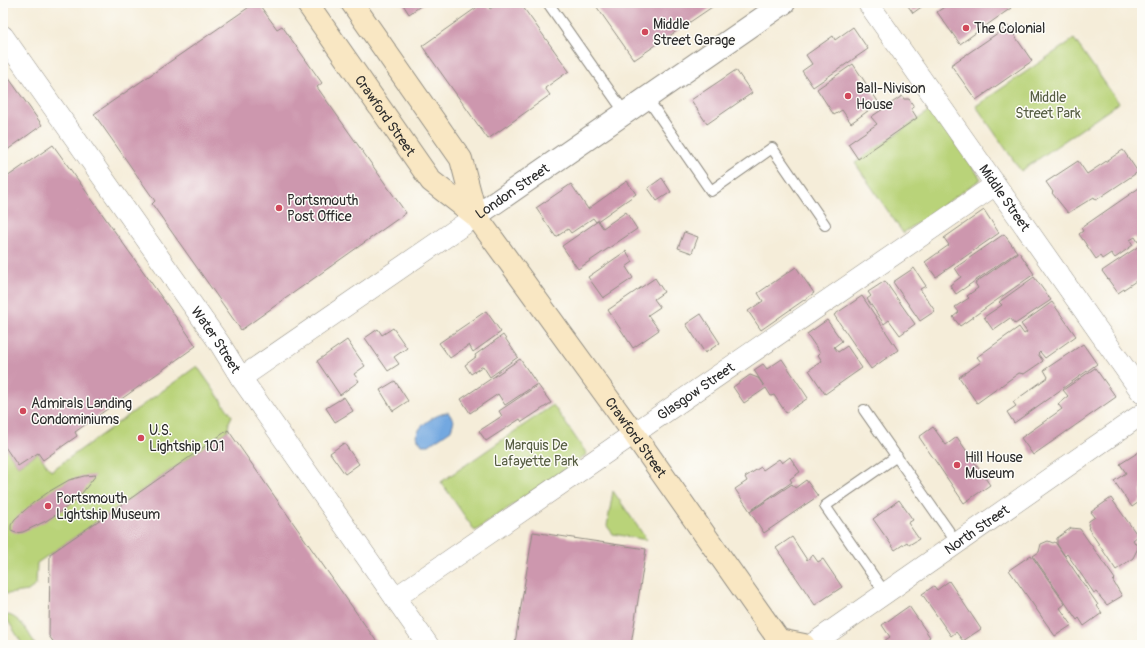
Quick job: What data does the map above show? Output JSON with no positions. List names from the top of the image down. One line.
{"streets":{"main road":["Crawford Street"],"street":["London Street","Middle Street","Water Street","Glasgow Street","North Street"]},"crossings":[["Crawford Street","London Street"],["Crawford Street","Glasgow Street"],["London Street","Water Street"],["Middle Street","Glasgow Street"],["Water Street","Glasgow Street"]],"parks":["Middle Street Park","Marquis De Lafayette Park"],"places":["The Colonial","Middle Street Garage","Ball-Nivison House","Portsmouth Post Office","Admirals Landing Condominiums","U.S. Lightship 101","Hill House Museum","Portsmouth Lightship Museum"]}
